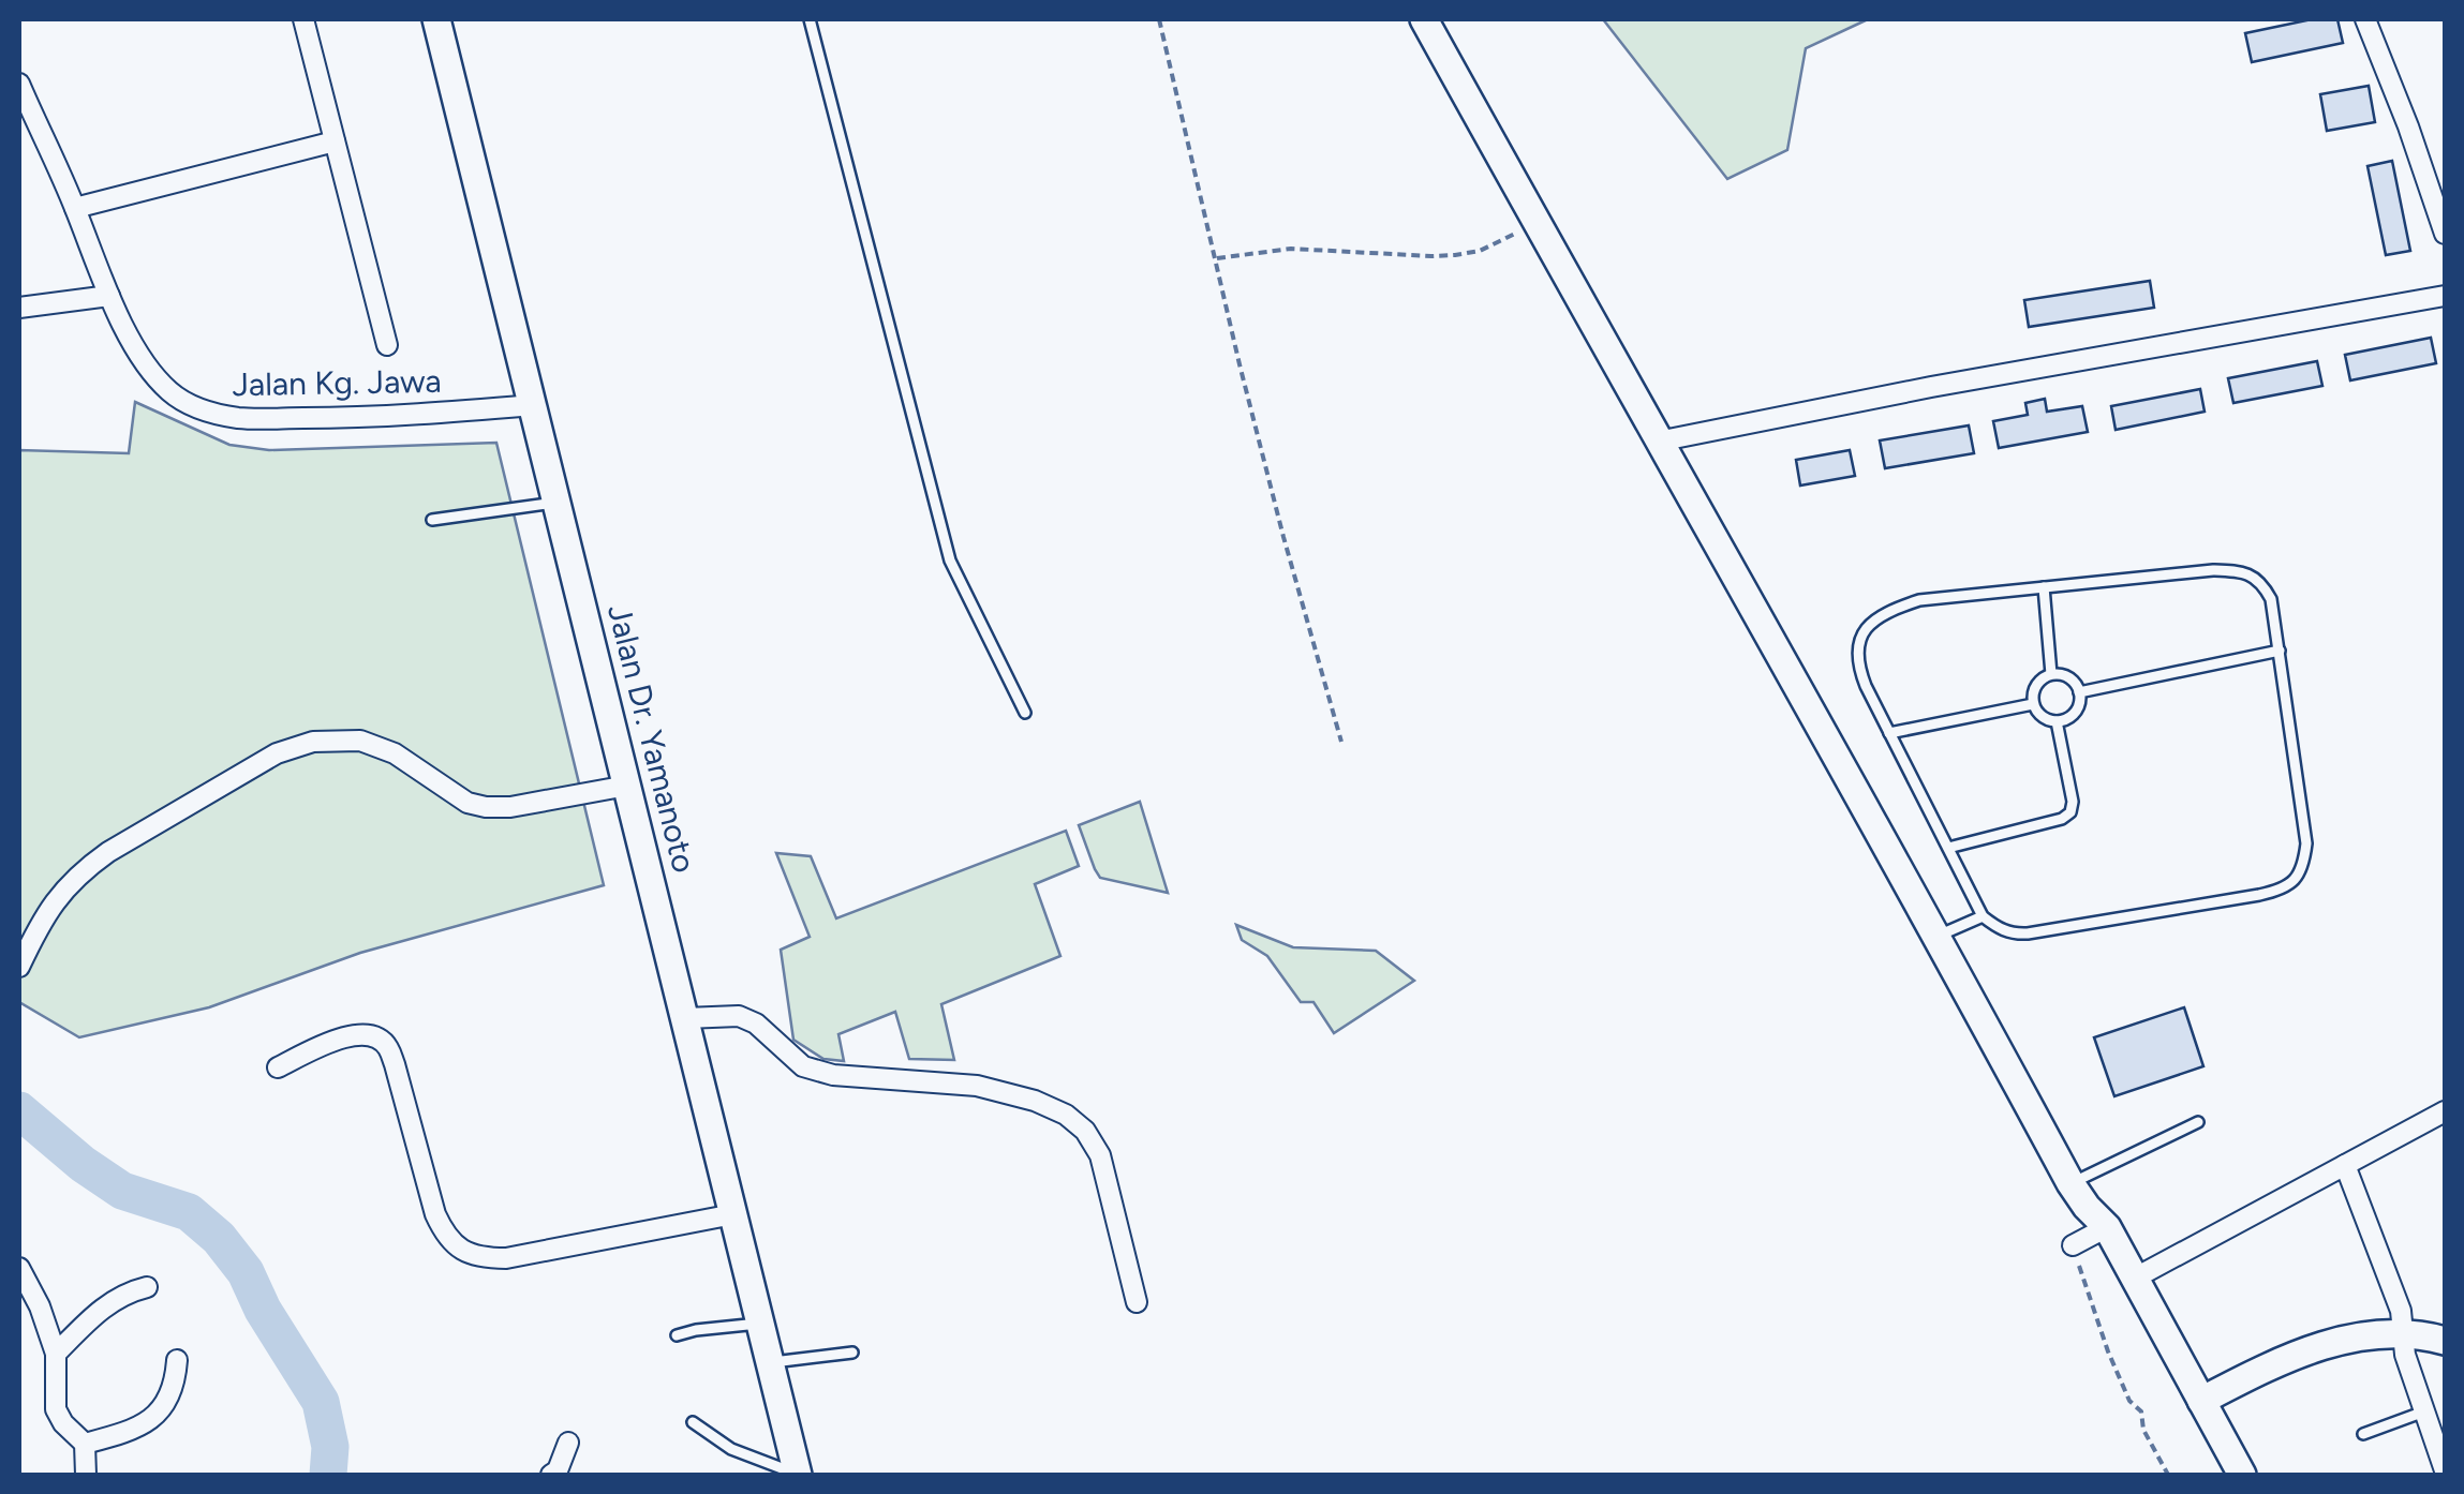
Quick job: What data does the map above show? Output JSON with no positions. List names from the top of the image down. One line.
{"streets":{"main road":["Jalan Dr. Yamanoto"],"street":["Jalan Kg. Jawa"]},"crossings":[["Jalan Kg. Jawa","Jalan Dr. Yamanoto"]]}
